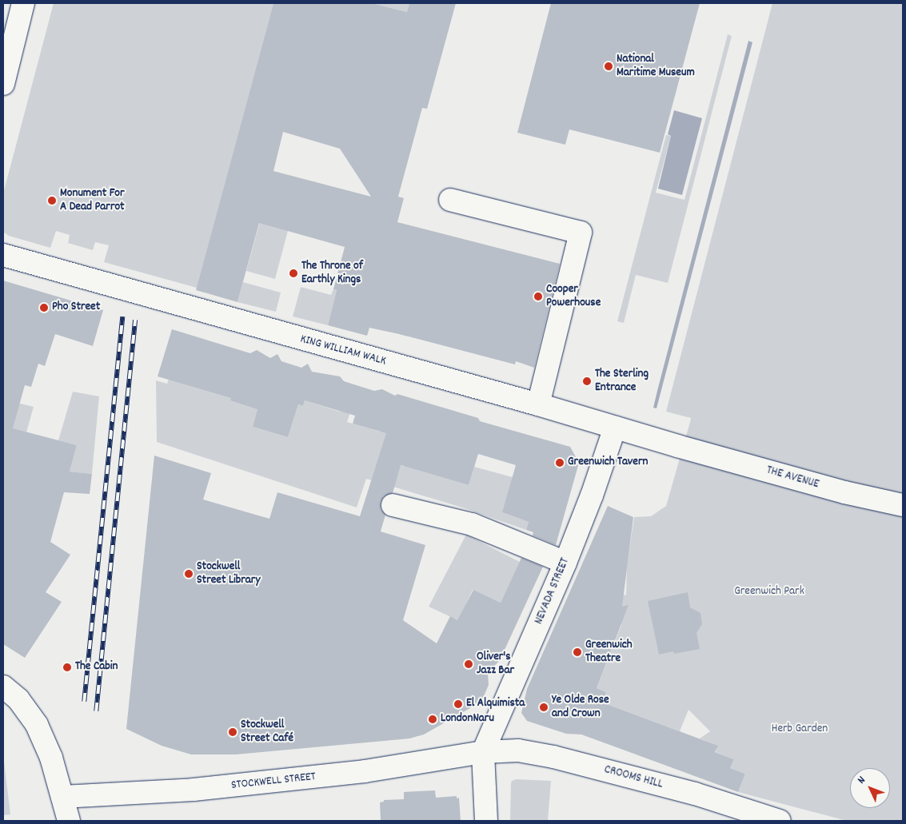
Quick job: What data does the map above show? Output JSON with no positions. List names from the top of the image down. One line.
{"streets":{"street":["KING WILLIAM WALK","THE AVENUE","NEVADA STREET","CROOMS HILL","STOCKWELL STREET"]},"crossings":[["KING WILLIAM WALK","THE AVENUE"],["KING WILLIAM WALK","NEVADA STREET"],["NEVADA STREET","CROOMS HILL"],["NEVADA STREET","STOCKWELL STREET"],["CROOMS HILL","STOCKWELL STREET"]],"parks":["Greenwich Park","Herb Garden"],"places":["National Maritime Museum","Monument For A Dead Parrot","The Throne of Earthly Kings","Cooper Powerhouse","Pho Street","The Sterling Entrance","Greenwich Tavern","Stockwell Street Library","Greenwich Theatre","Oliver's Jazz Bar","The Cabin","El Alquimista","Ye Olde Rose and Crown","LondonNaru","Stockwell Street Café"],"north":"top left"}
